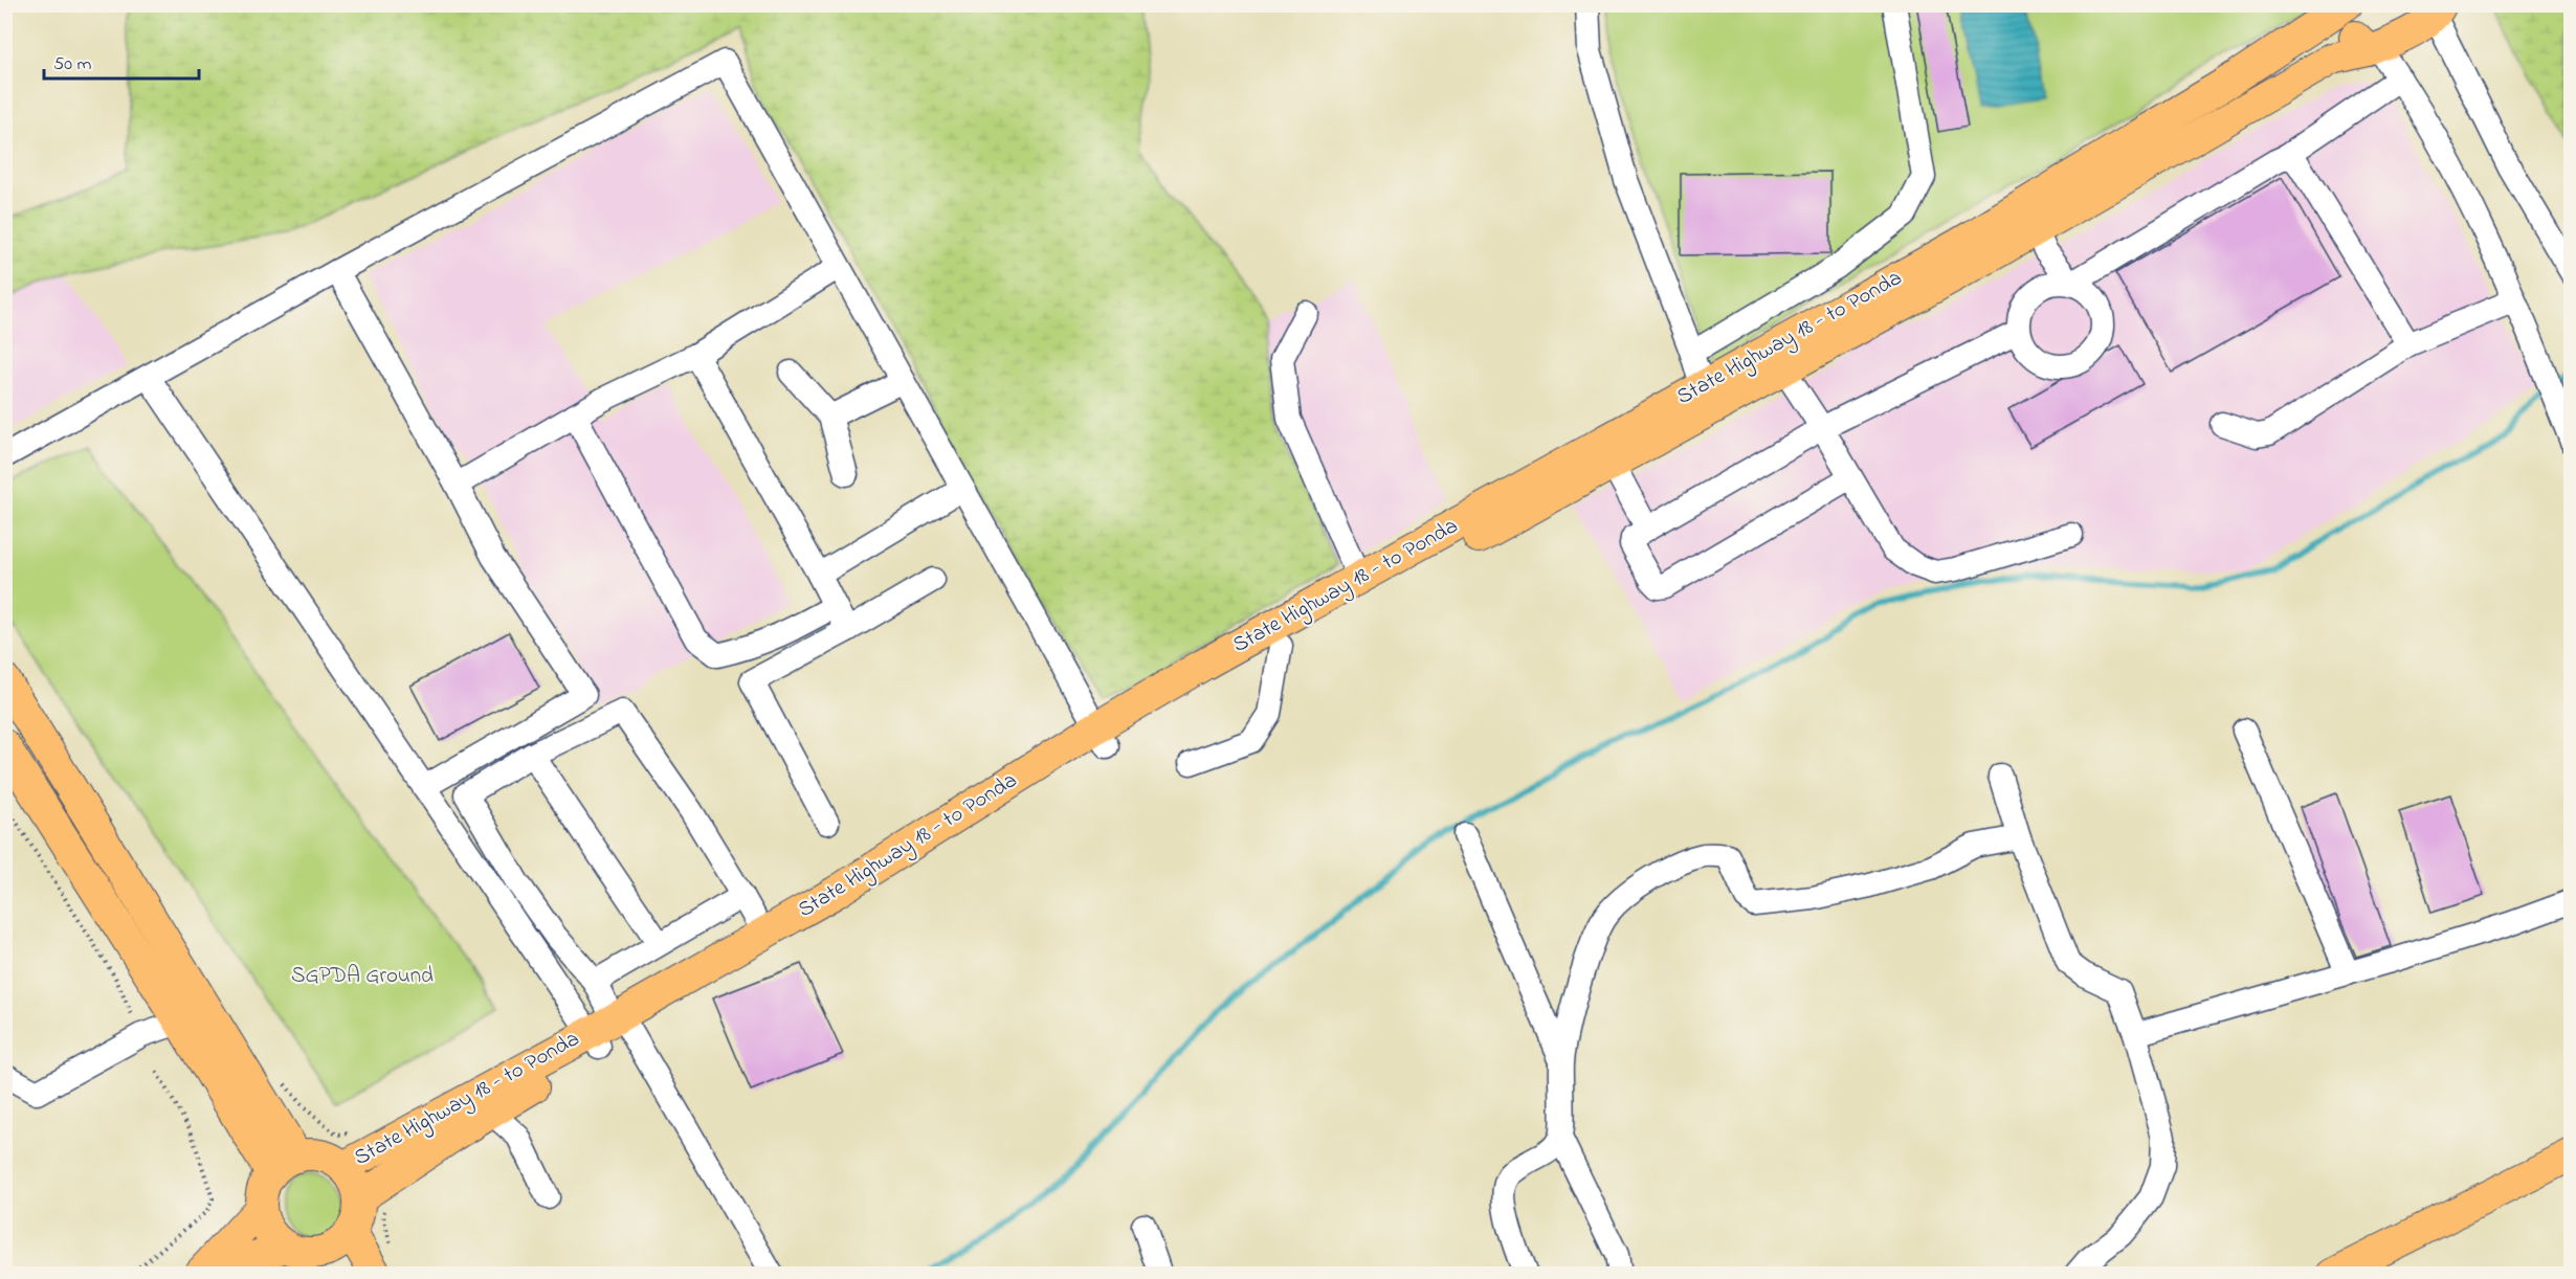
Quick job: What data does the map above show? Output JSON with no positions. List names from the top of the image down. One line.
{"streets":{"main road":["State Highway 18 - to Ponda"]},"parks":["SGPDA Ground"],"scale_bar":"50 m"}
